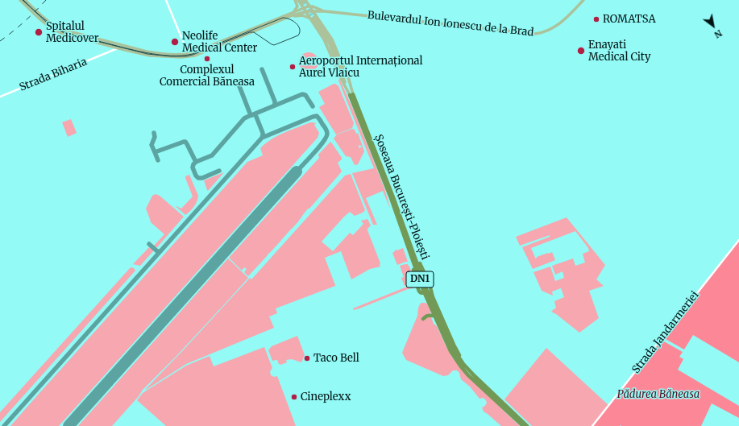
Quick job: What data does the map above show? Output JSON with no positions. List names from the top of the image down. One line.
{"streets":{"highway":["Șoseaua București-Ploiești","DN1"],"main road":["Bulevardul Ion Ionescu de la Brad"],"street":["Strada Biharia","Strada Jandarmeriei"]},"crossings":[["Bulevardul Ion Ionescu de la Brad","Șoseaua București-Ploiești"],["Șoseaua București-Ploiești","DN1"]],"parks":["Pădurea Băneasa"],"places":["ROMATSA","Spitalul Medicover","Neolife Medical Center","Enayati Medical City","Complexul Comercial Băneasa","Aeroportul Internațional Aurel Vlaicu","Taco Bell","Cineplexx"],"north":"bottom right"}
